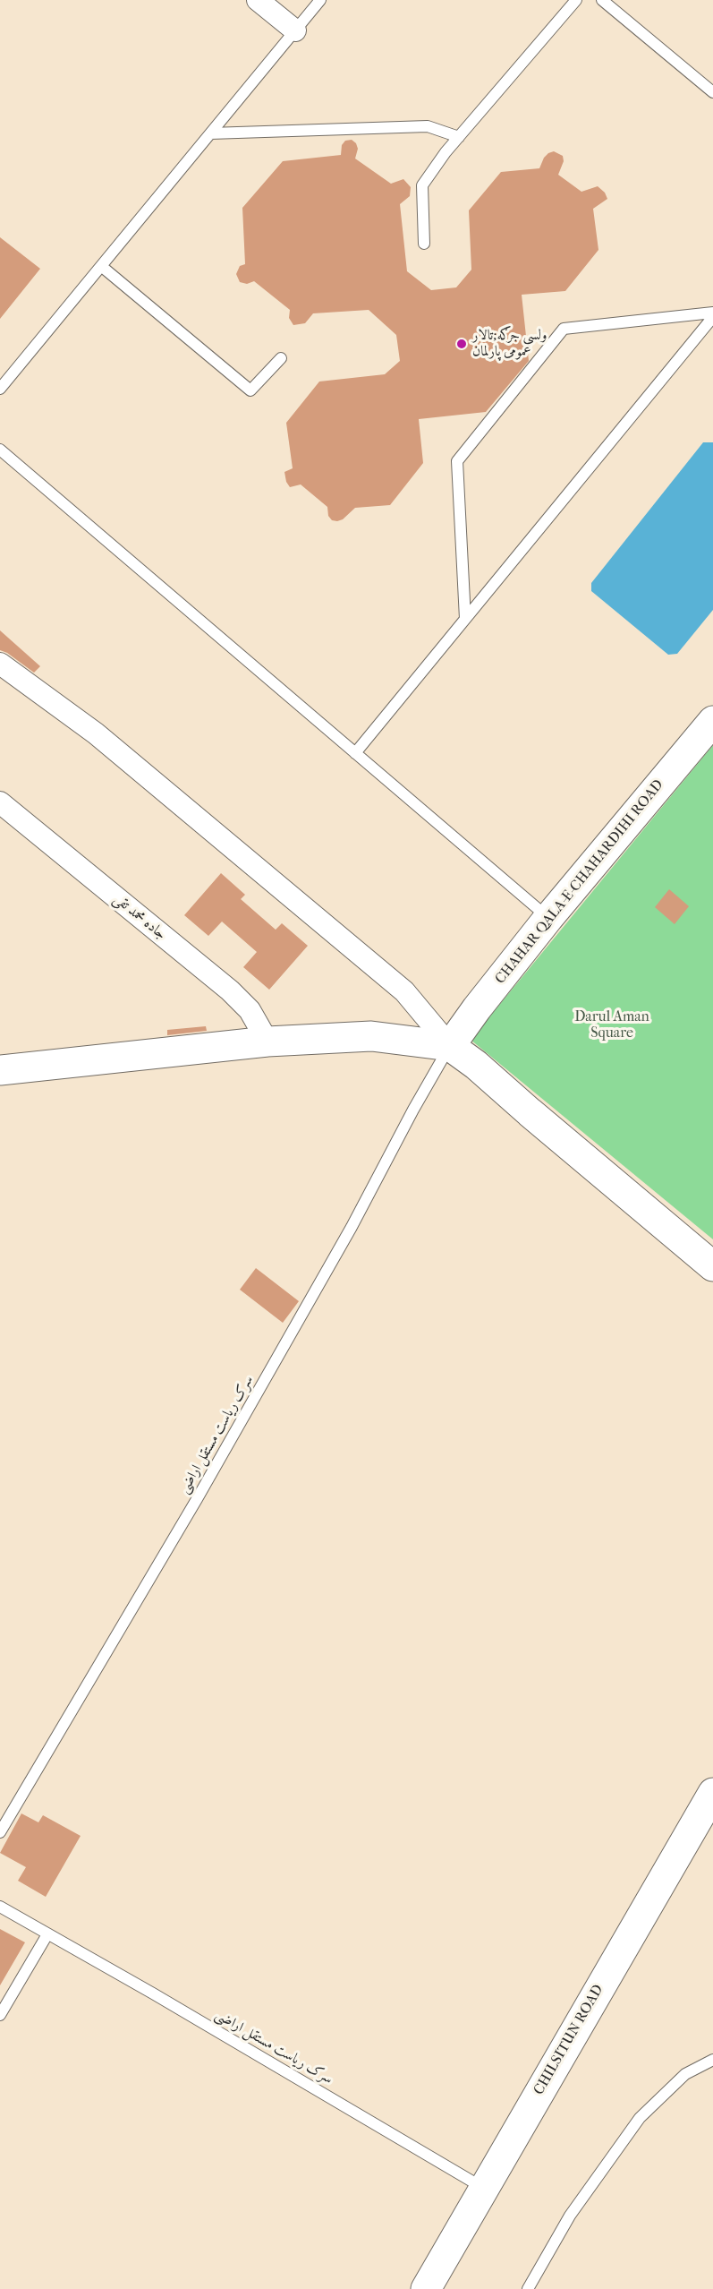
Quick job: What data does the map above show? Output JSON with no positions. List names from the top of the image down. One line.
{"streets":{"main road":["CHAHAR QALA-E-CHAHARDIHI ROAD","CHILSITUN ROAD"],"street":["جاده محمد تقی"],"lane":["سرک ریاست مستقل اراضی"]},"crossings":[["CHAHAR QALA-E-CHAHARDIHI ROAD","سرک ریاست مستقل اراضی"],["سرک ریاست مستقل اراضی","CHILSITUN ROAD"]],"parks":["Darul Aman Square"],"places":["ولسي جرګه;تالار عمومی پارلمان"]}
